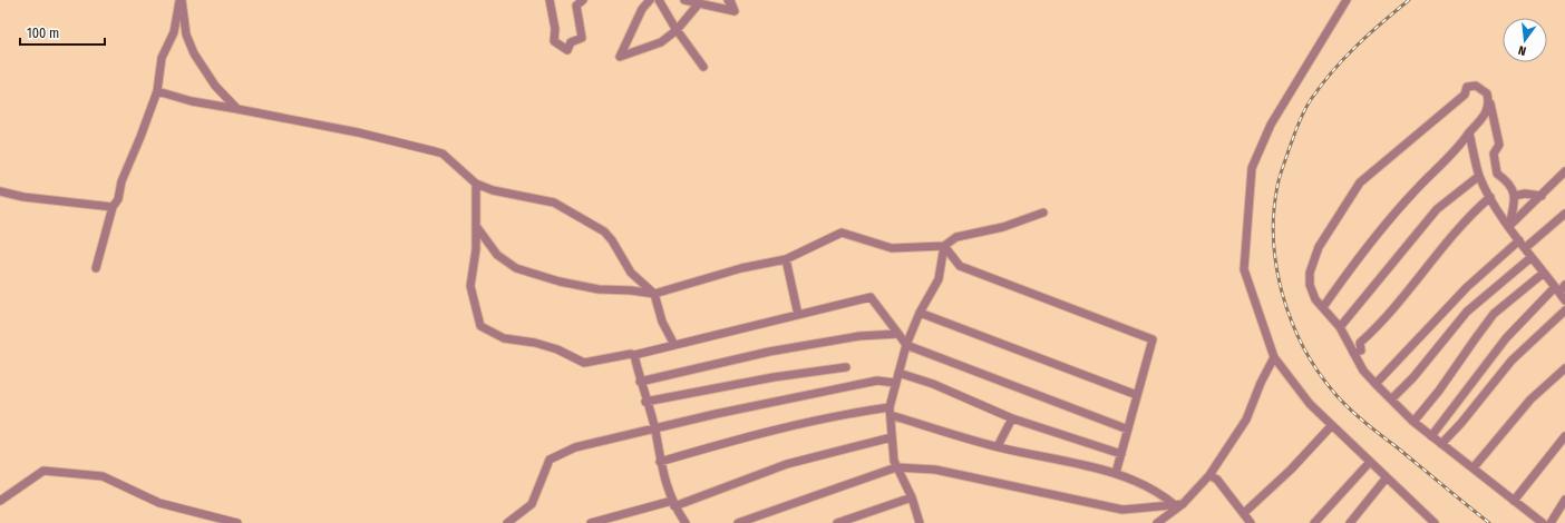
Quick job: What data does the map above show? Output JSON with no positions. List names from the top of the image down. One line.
{"scale_bar":"100 m","north":"bottom"}
